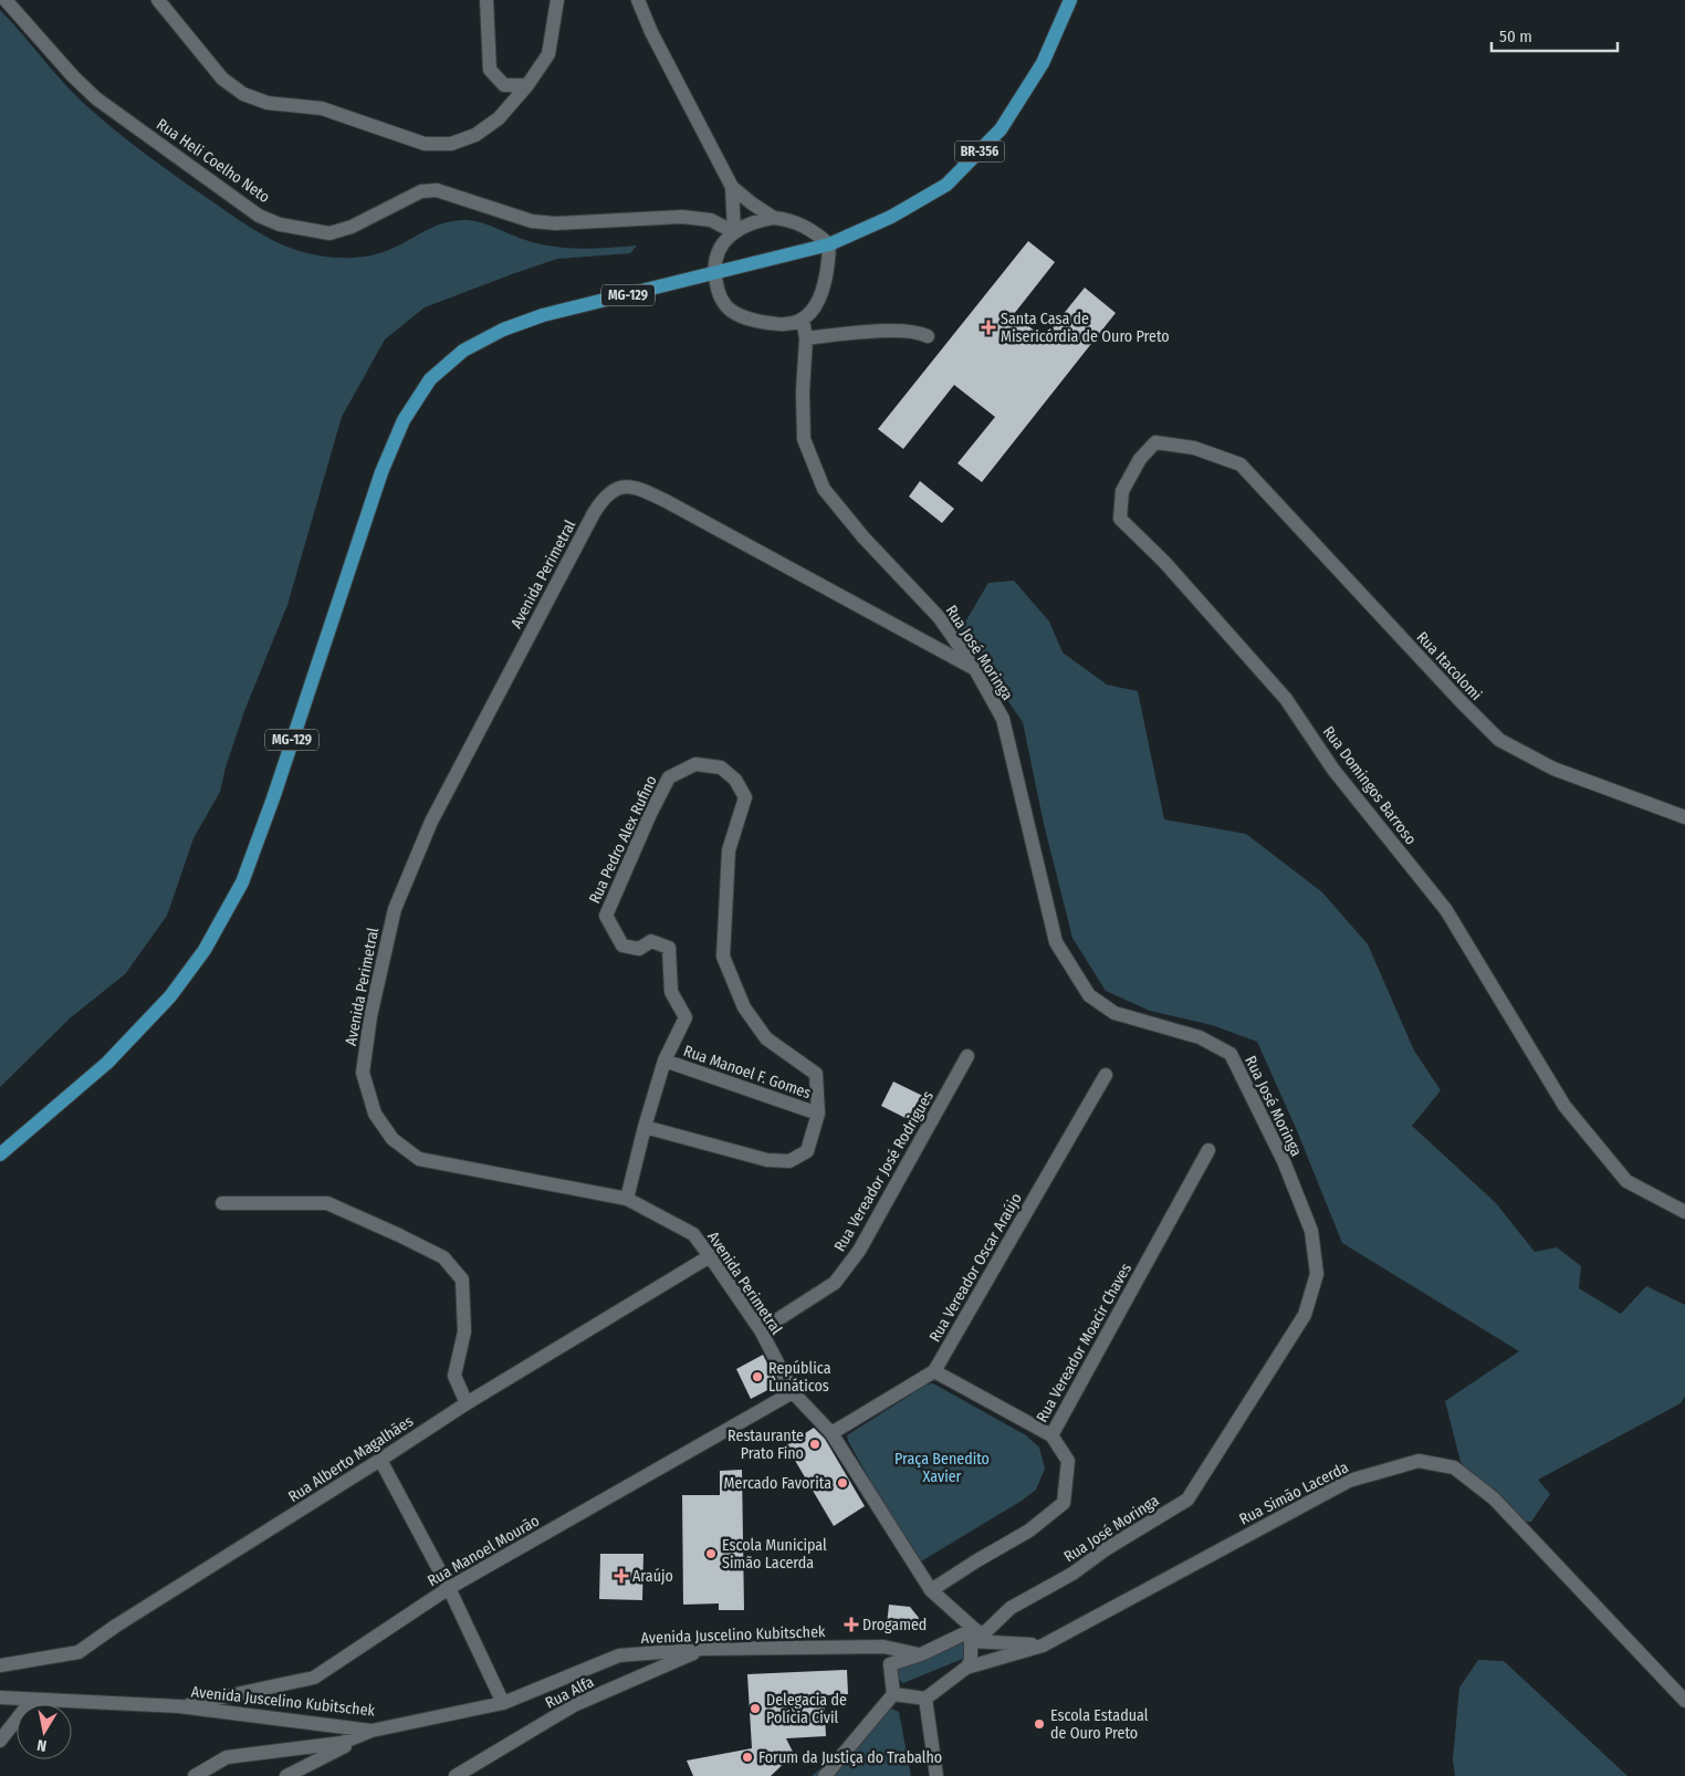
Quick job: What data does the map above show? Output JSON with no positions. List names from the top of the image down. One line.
{"streets":{"main road":["BR-356","MG-129"],"street":["Rua Heli Coelho Neto","Avenida Perimetral","Rua José Moringa","Rua Itacolomi","Rua Domingos Barroso","Rua Pedro Alex Rufino","Rua Manoel F. Gomes","Rua Vereador José Rodrigues","Rua Vereador Oscar Araújo","Rua Vereador Moacir Chaves","Rua Alberto Magalhães","Rua Simão Lacerda","Rua Manoel Mourão","Avenida Juscelino Kubitschek","Rua Alfa"]},"crossings":[["BR-356","MG-129"],["Avenida Perimetral","Rua José Moringa"],["Avenida Perimetral","Rua Vereador José Rodrigues"],["Avenida Perimetral","Rua Vereador Oscar Araújo"],["Avenida Perimetral","Rua Vereador Moacir Chaves"],["Avenida Perimetral","Rua Alberto Magalhães"],["Avenida Perimetral","Rua Manoel Mourão"],["Rua Itacolomi","Rua Domingos Barroso"],["Rua Pedro Alex Rufino","Rua Manoel F. Gomes"],["Rua Manoel Mourão","Avenida Juscelino Kubitschek"],["Avenida Juscelino Kubitschek","Rua Alfa"]],"parks":["Praça Benedito Xavier"],"places":{"health":["Santa Casa de Misericórdia de Ouro Preto","Araújo","Drogamed"],"other":["República Lunáticos","Restaurante Prato Fino","Mercado Favorita","Escola Municipal Simão Lacerda","Delegacia de Polícia Civil","Escola Estadual de Ouro Preto","Forum da Justiça do Trabalho"]},"scale_bar":"50 m","north":"bottom"}
